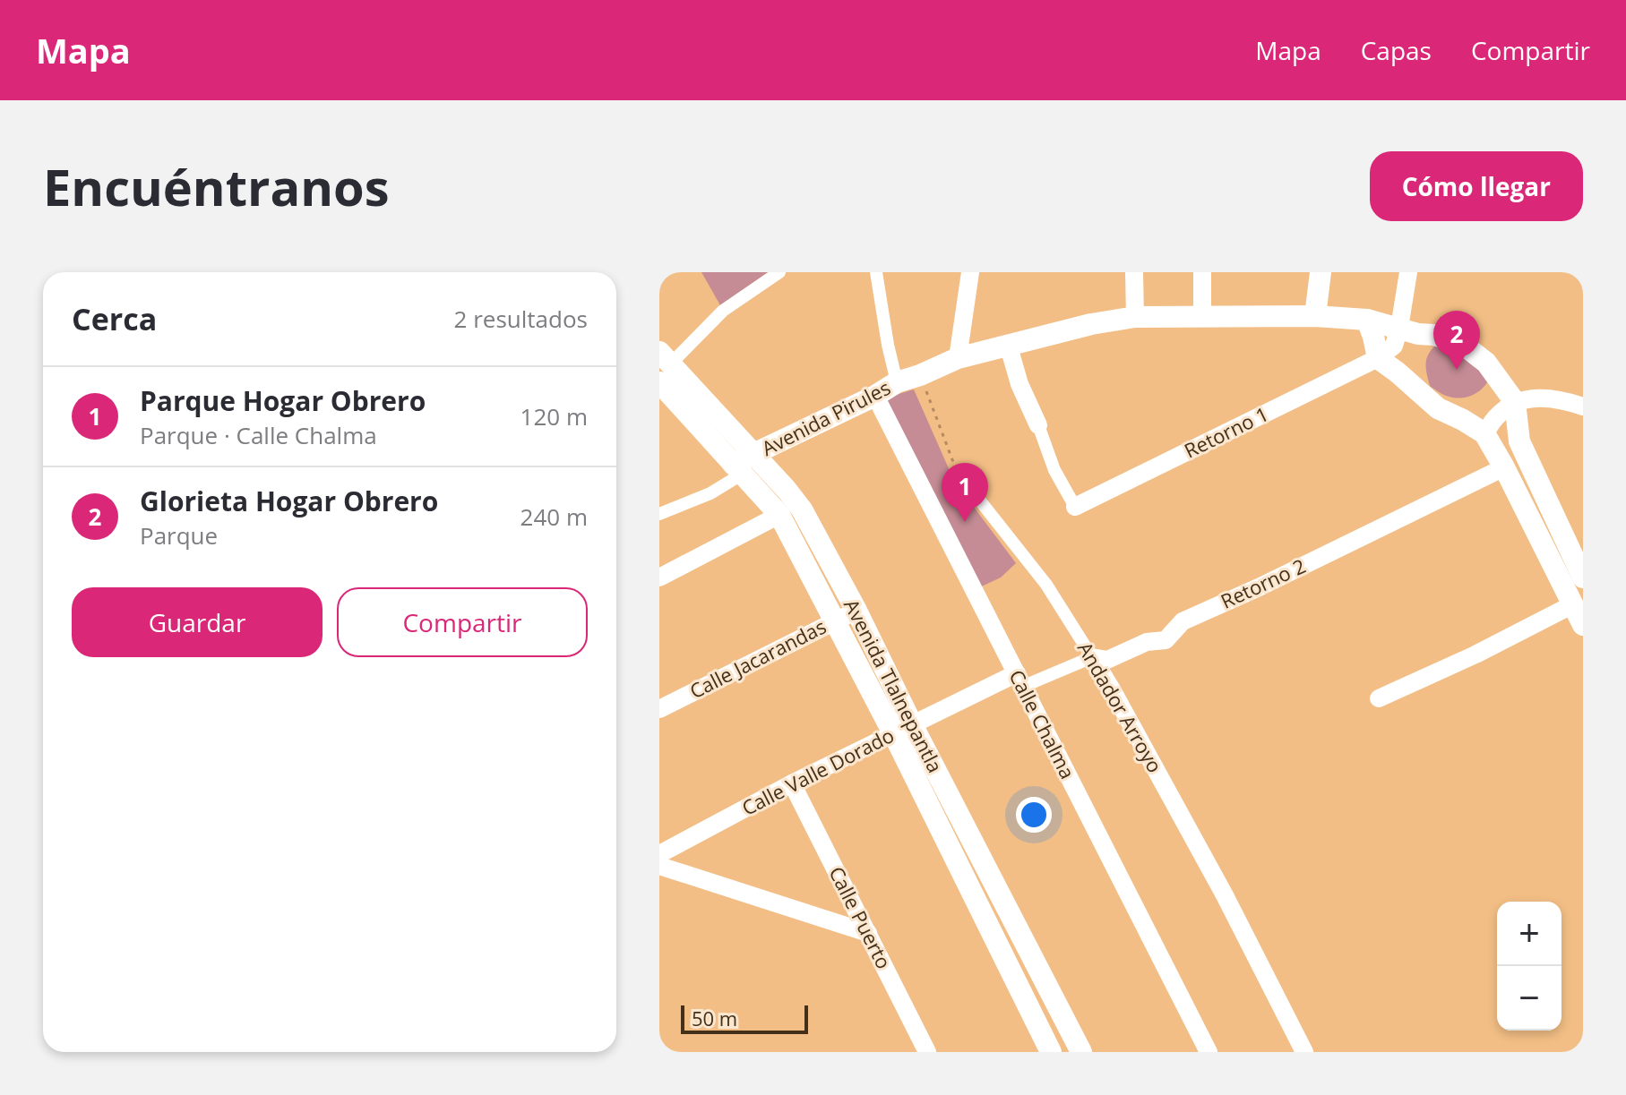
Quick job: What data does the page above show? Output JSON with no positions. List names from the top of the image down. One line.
{"streets":{"street":["Avenida Pirules","Retorno 1","Retorno 2","Calle Jacarandas","Avenida Tlalnepantla","Andador Arroyo","Calle Chalma","Calle Valle Dorado","Calle Puerto"]},"crossings":[["Avenida Pirules","Avenida Tlalnepantla"],["Avenida Pirules","Calle Chalma"],["Retorno 2","Andador Arroyo"],["Retorno 2","Calle Chalma"],["Retorno 2","Calle Valle Dorado"],["Calle Jacarandas","Avenida Tlalnepantla"],["Avenida Tlalnepantla","Calle Valle Dorado"],["Calle Chalma","Calle Valle Dorado"],["Calle Valle Dorado","Calle Puerto"]],"scale_bar":"50 m","page":{"header":"Mapa","nav":["Mapa","Capas","Compartir"],"buttons":["Cómo llegar",["Guardar","Compartir"]],"title":"Encuéntranos","heading":["Cerca","2 resultados"],"pins":["2","1"],"list":[{"mark":"1","name":"Parque Hogar Obrero","note":"Parque · Calle Chalma","value":"120 m"},{"mark":"2","name":"Glorieta Hogar Obrero","note":"Parque","value":"240 m"}],"map_buttons":["+","−"],"scale":"50 m"}}
